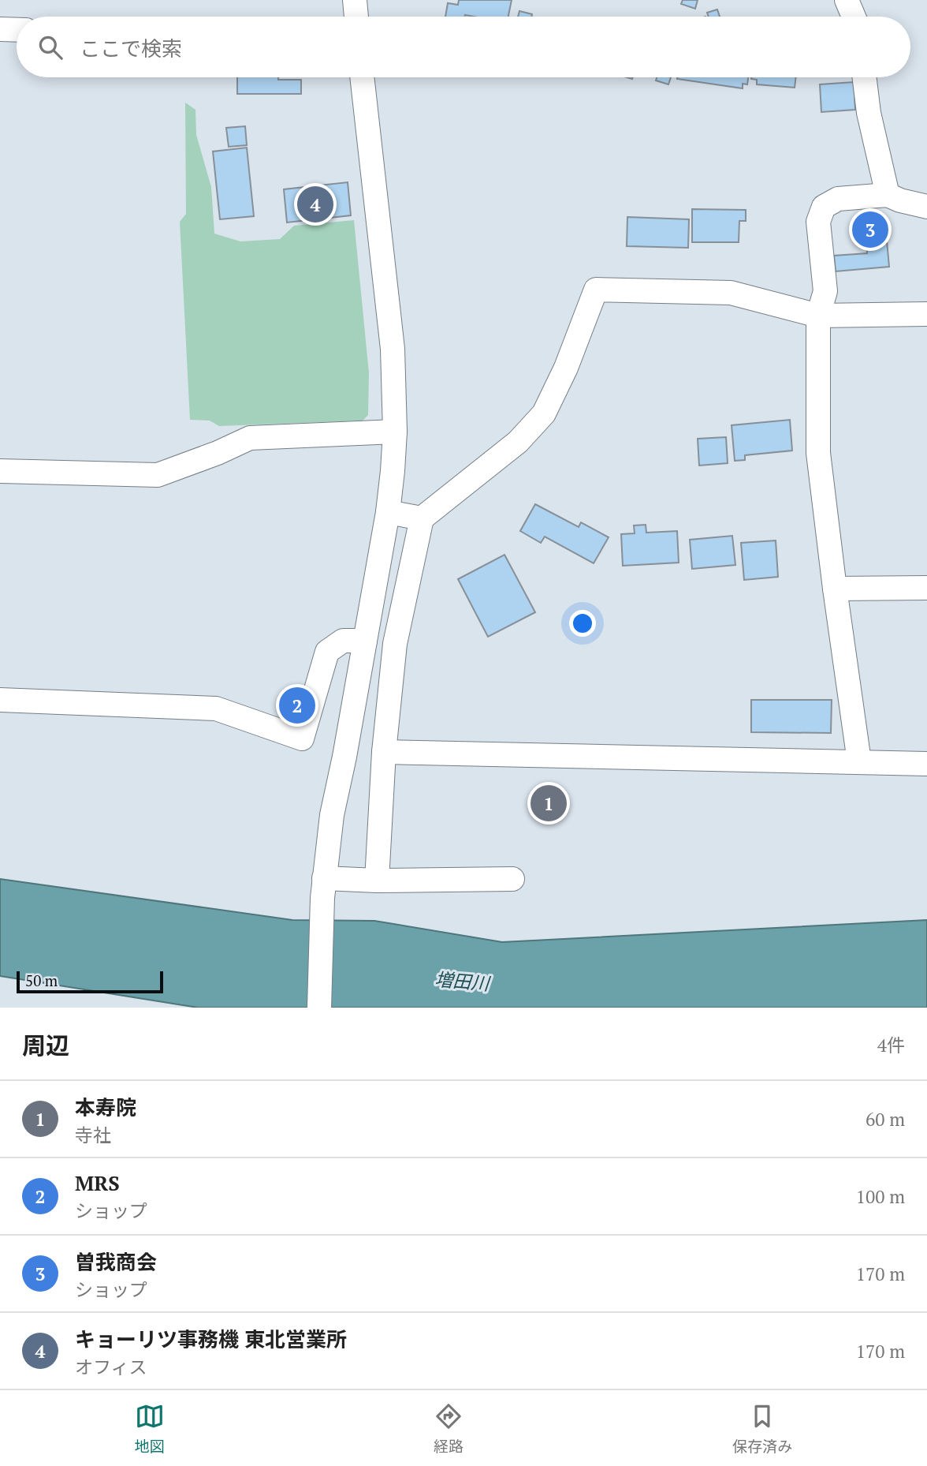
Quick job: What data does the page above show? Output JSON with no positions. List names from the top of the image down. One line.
{"water":["増田川"],"scale_bar":"50 m","page":{"search":"ここで検索","pins":["4","3","2","1"],"scale":"50 m","heading":["周辺","4件"],"list":[{"mark":"1","name":"本寿院","note":"寺社","value":"60 m"},{"mark":"2","name":"MRS","note":"ショップ","value":"100 m"},{"mark":"3","name":"曽我商会","note":"ショップ","value":"170 m"},{"mark":"4","name":"キョーリツ事務機 東北営業所","note":"オフィス","value":"170 m"}],"nav":["地図","経路","保存済み"]}}
